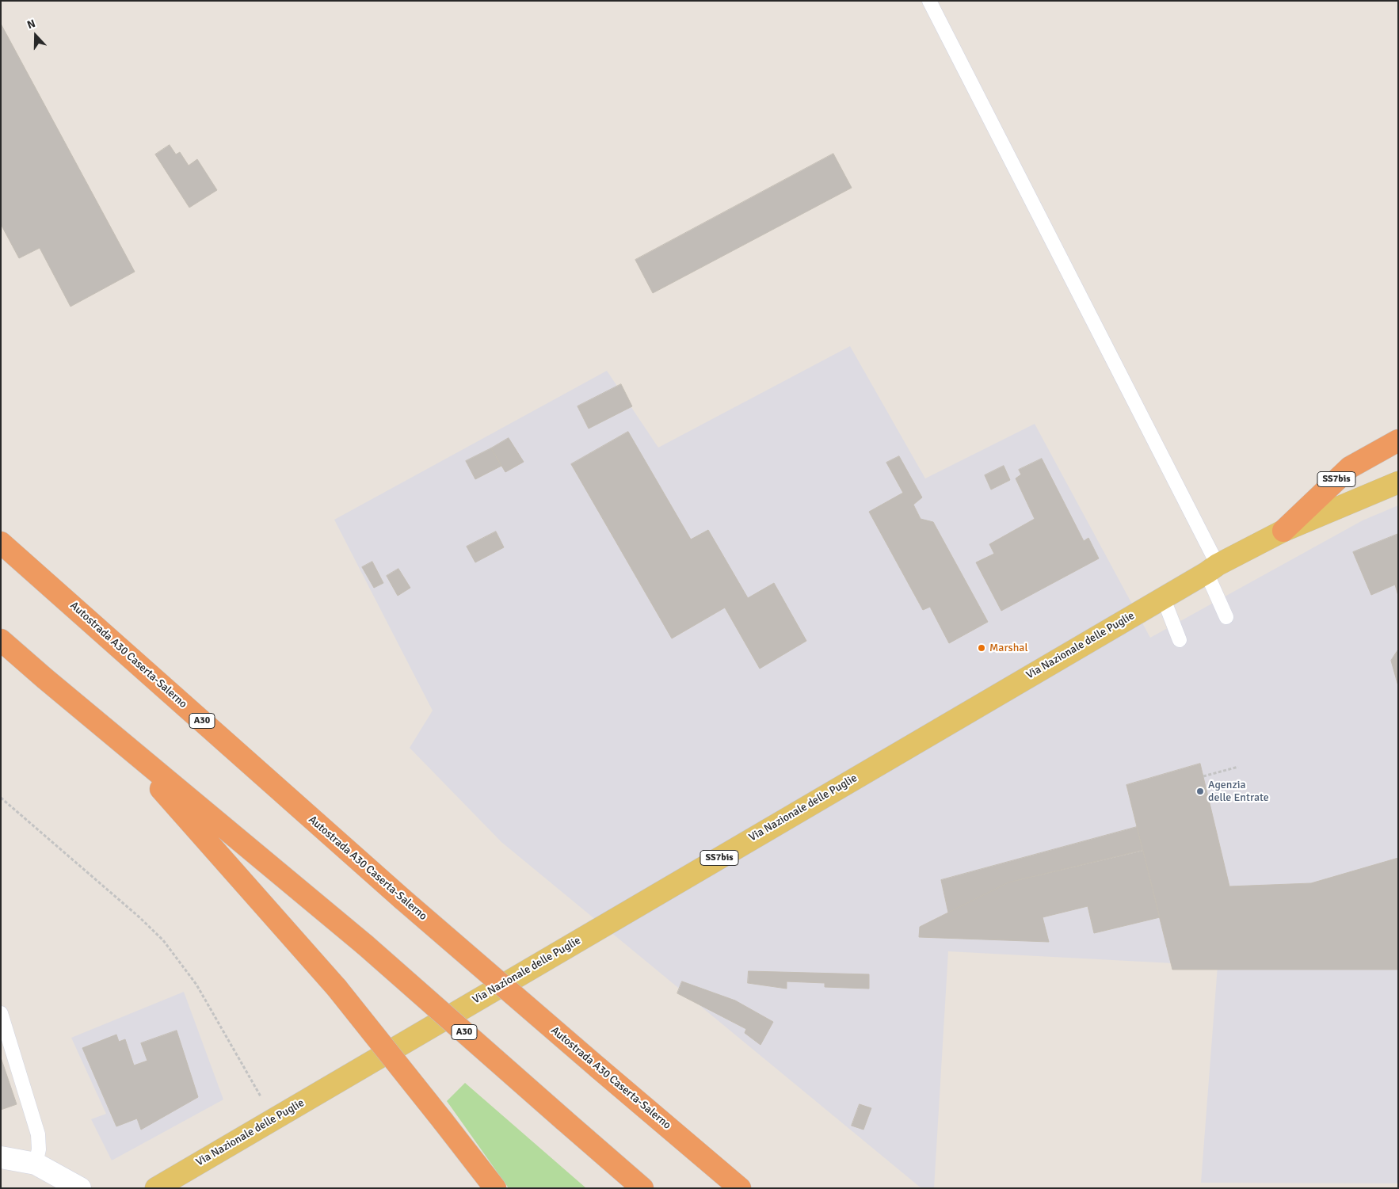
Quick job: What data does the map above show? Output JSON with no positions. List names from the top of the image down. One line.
{"streets":{"highway":["SS7bis","Autostrada A30 Caserta-Salerno","A30"],"main road":["Via Nazionale delle Puglie"]},"crossings":[["SS7bis","Via Nazionale delle Puglie"]],"places":["Marshal","Agenzia delle Entrate"],"north":"top"}
